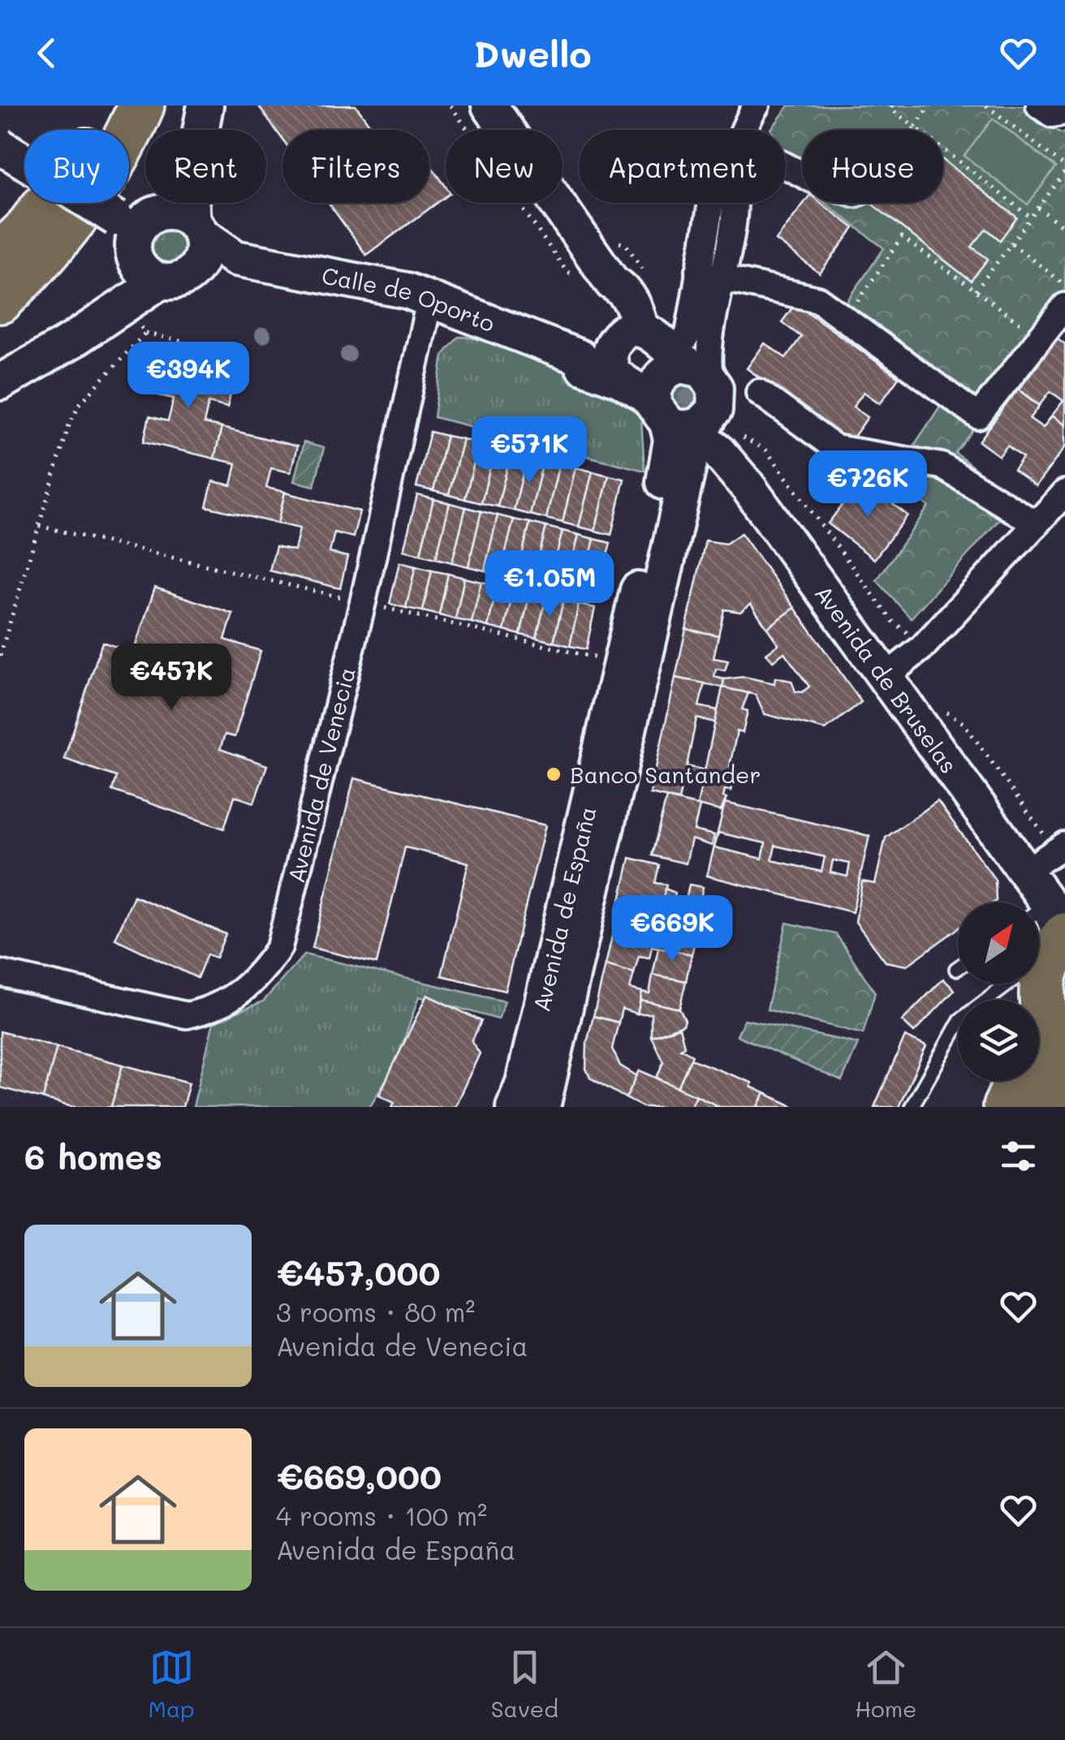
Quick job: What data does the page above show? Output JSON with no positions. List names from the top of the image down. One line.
{"streets":{"main road":["Calle de Oporto","Avenida de Bruselas","Avenida de España"],"street":["Avenida de Venecia"]},"crossings":[["Calle de Oporto","Avenida de Venecia"],["Avenida de Bruselas","Avenida de España"]],"places":["Banco Santander"],"north":"top right","page":{"header":"Dwello","chip":["Buy","Rent","Filters","New","Apartment","House"],"price":["€394K","€571K","€726K","€1.05M","€457K","€669K"],"heading":"6 homes","list":[{"name":"€457,000","note":"3 rooms · 80 m² · Avenida de Venecia"},{"name":"€669,000","note":"4 rooms · 100 m² · Avenida de España"}],"tabs":["Map","Saved","Home"]}}
